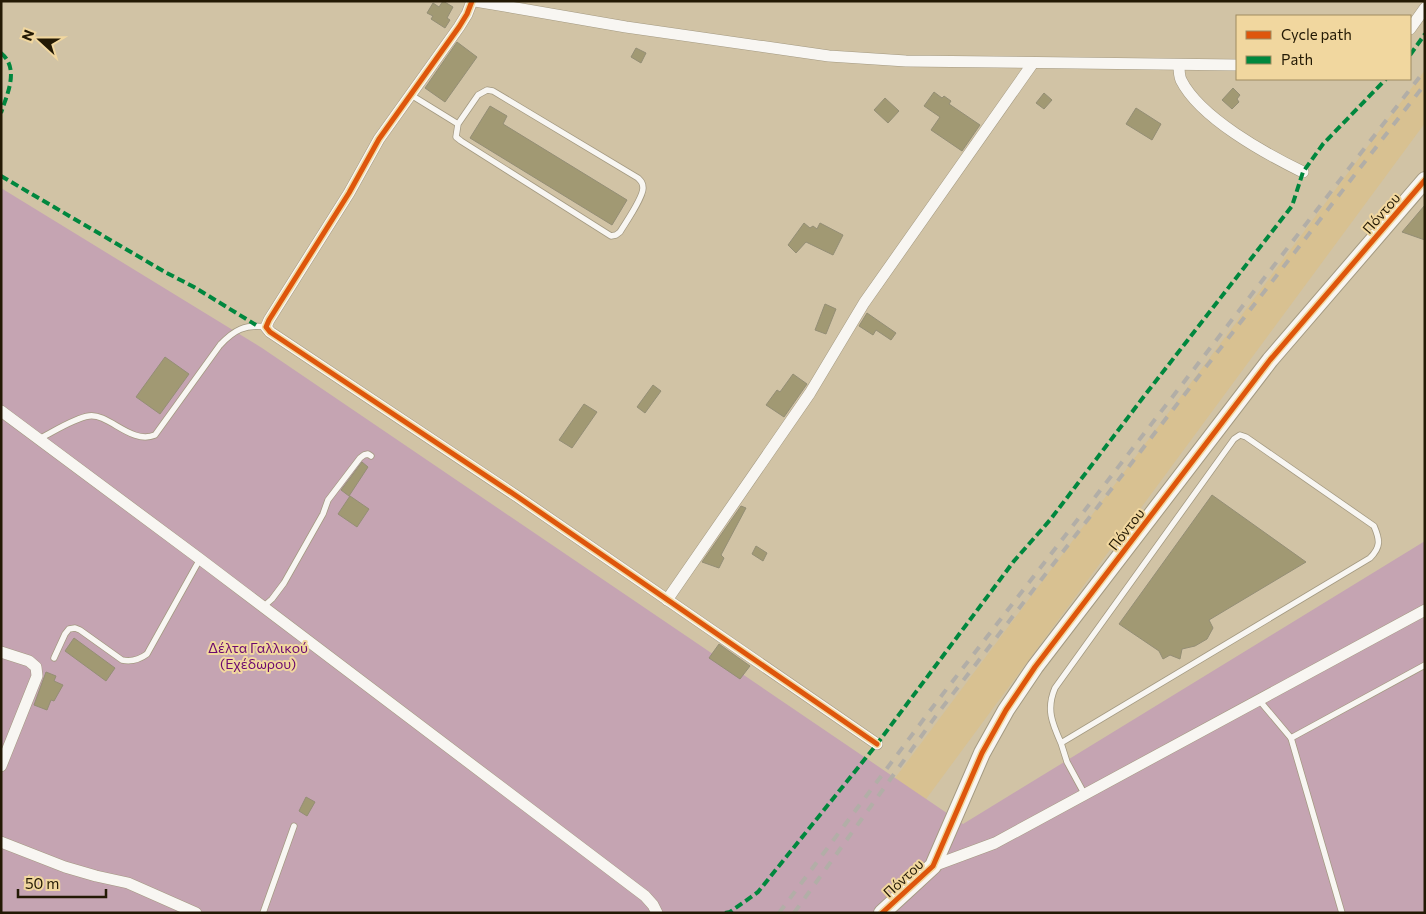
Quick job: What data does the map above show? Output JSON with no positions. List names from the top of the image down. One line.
{"streets":{"street":["Πόντου"]},"parks":["Δέλτα Γαλλικού (Εχέδωρου)"],"legend":["Cycle path","Path"],"scale_bar":"50 m","north":"left"}
